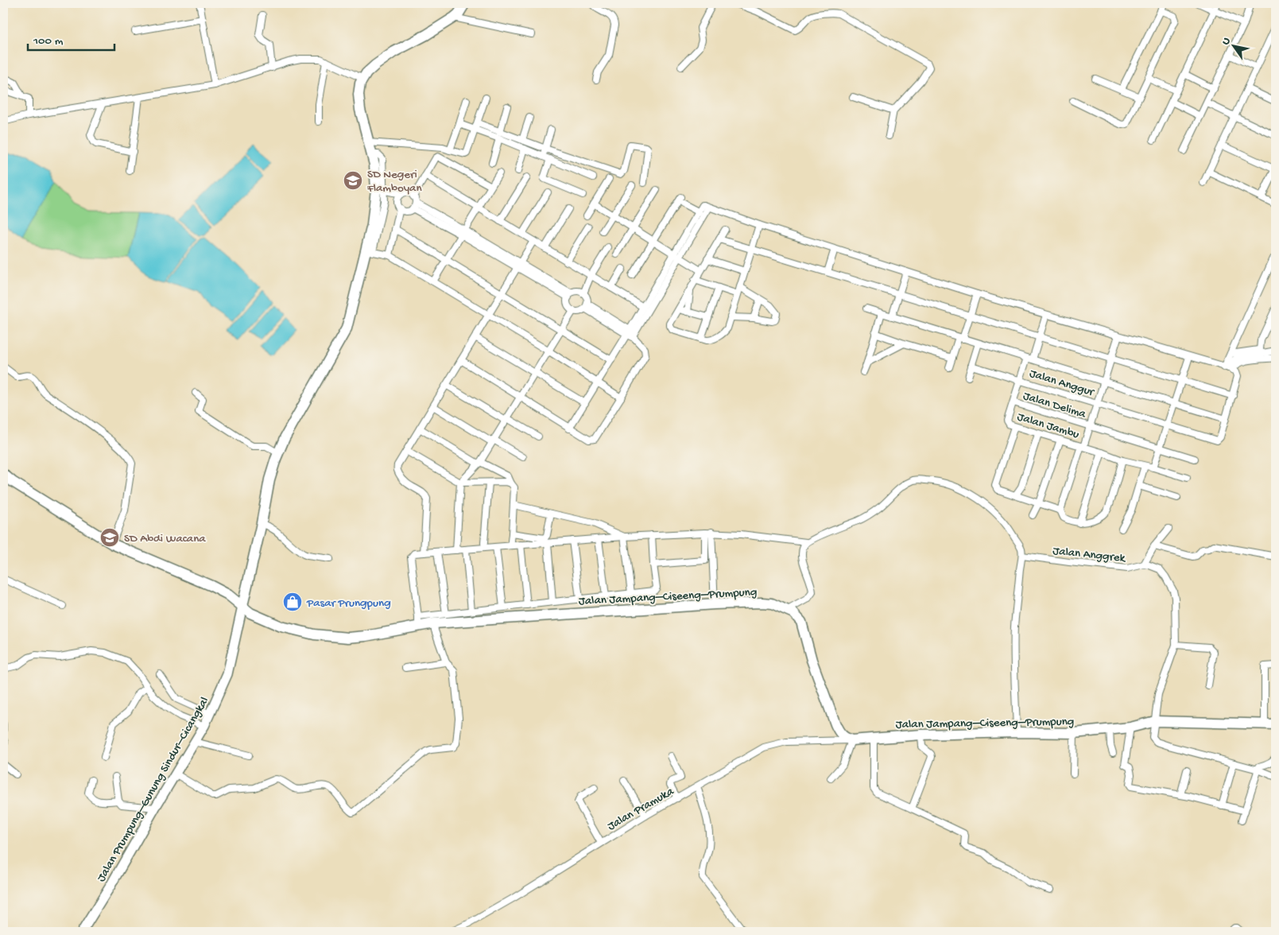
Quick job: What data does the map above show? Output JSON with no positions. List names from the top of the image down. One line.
{"streets":{"main road":["Jalan Jampang–Ciseeng–Prumpung","Jalan Prumpung–Gunung Sindur–Cicangkal"],"street":["Jalan Anggur","Jalan Delima","Jalan Jambu","Jalan Anggrek","Jalan Pramuka"]},"crossings":[["Jalan Delima","Jalan Jambu"],["Jalan Jampang–Ciseeng–Prumpung","Jalan Prumpung–Gunung Sindur–Cicangkal"],["Jalan Jampang–Ciseeng–Prumpung","Jalan Pramuka"]],"places":{"school or university":["SD Negeri Flamboyan","SD Abdi Wacana"],"shop":["Pasar Prungpung"]},"scale_bar":"100 m","north":"top left"}
